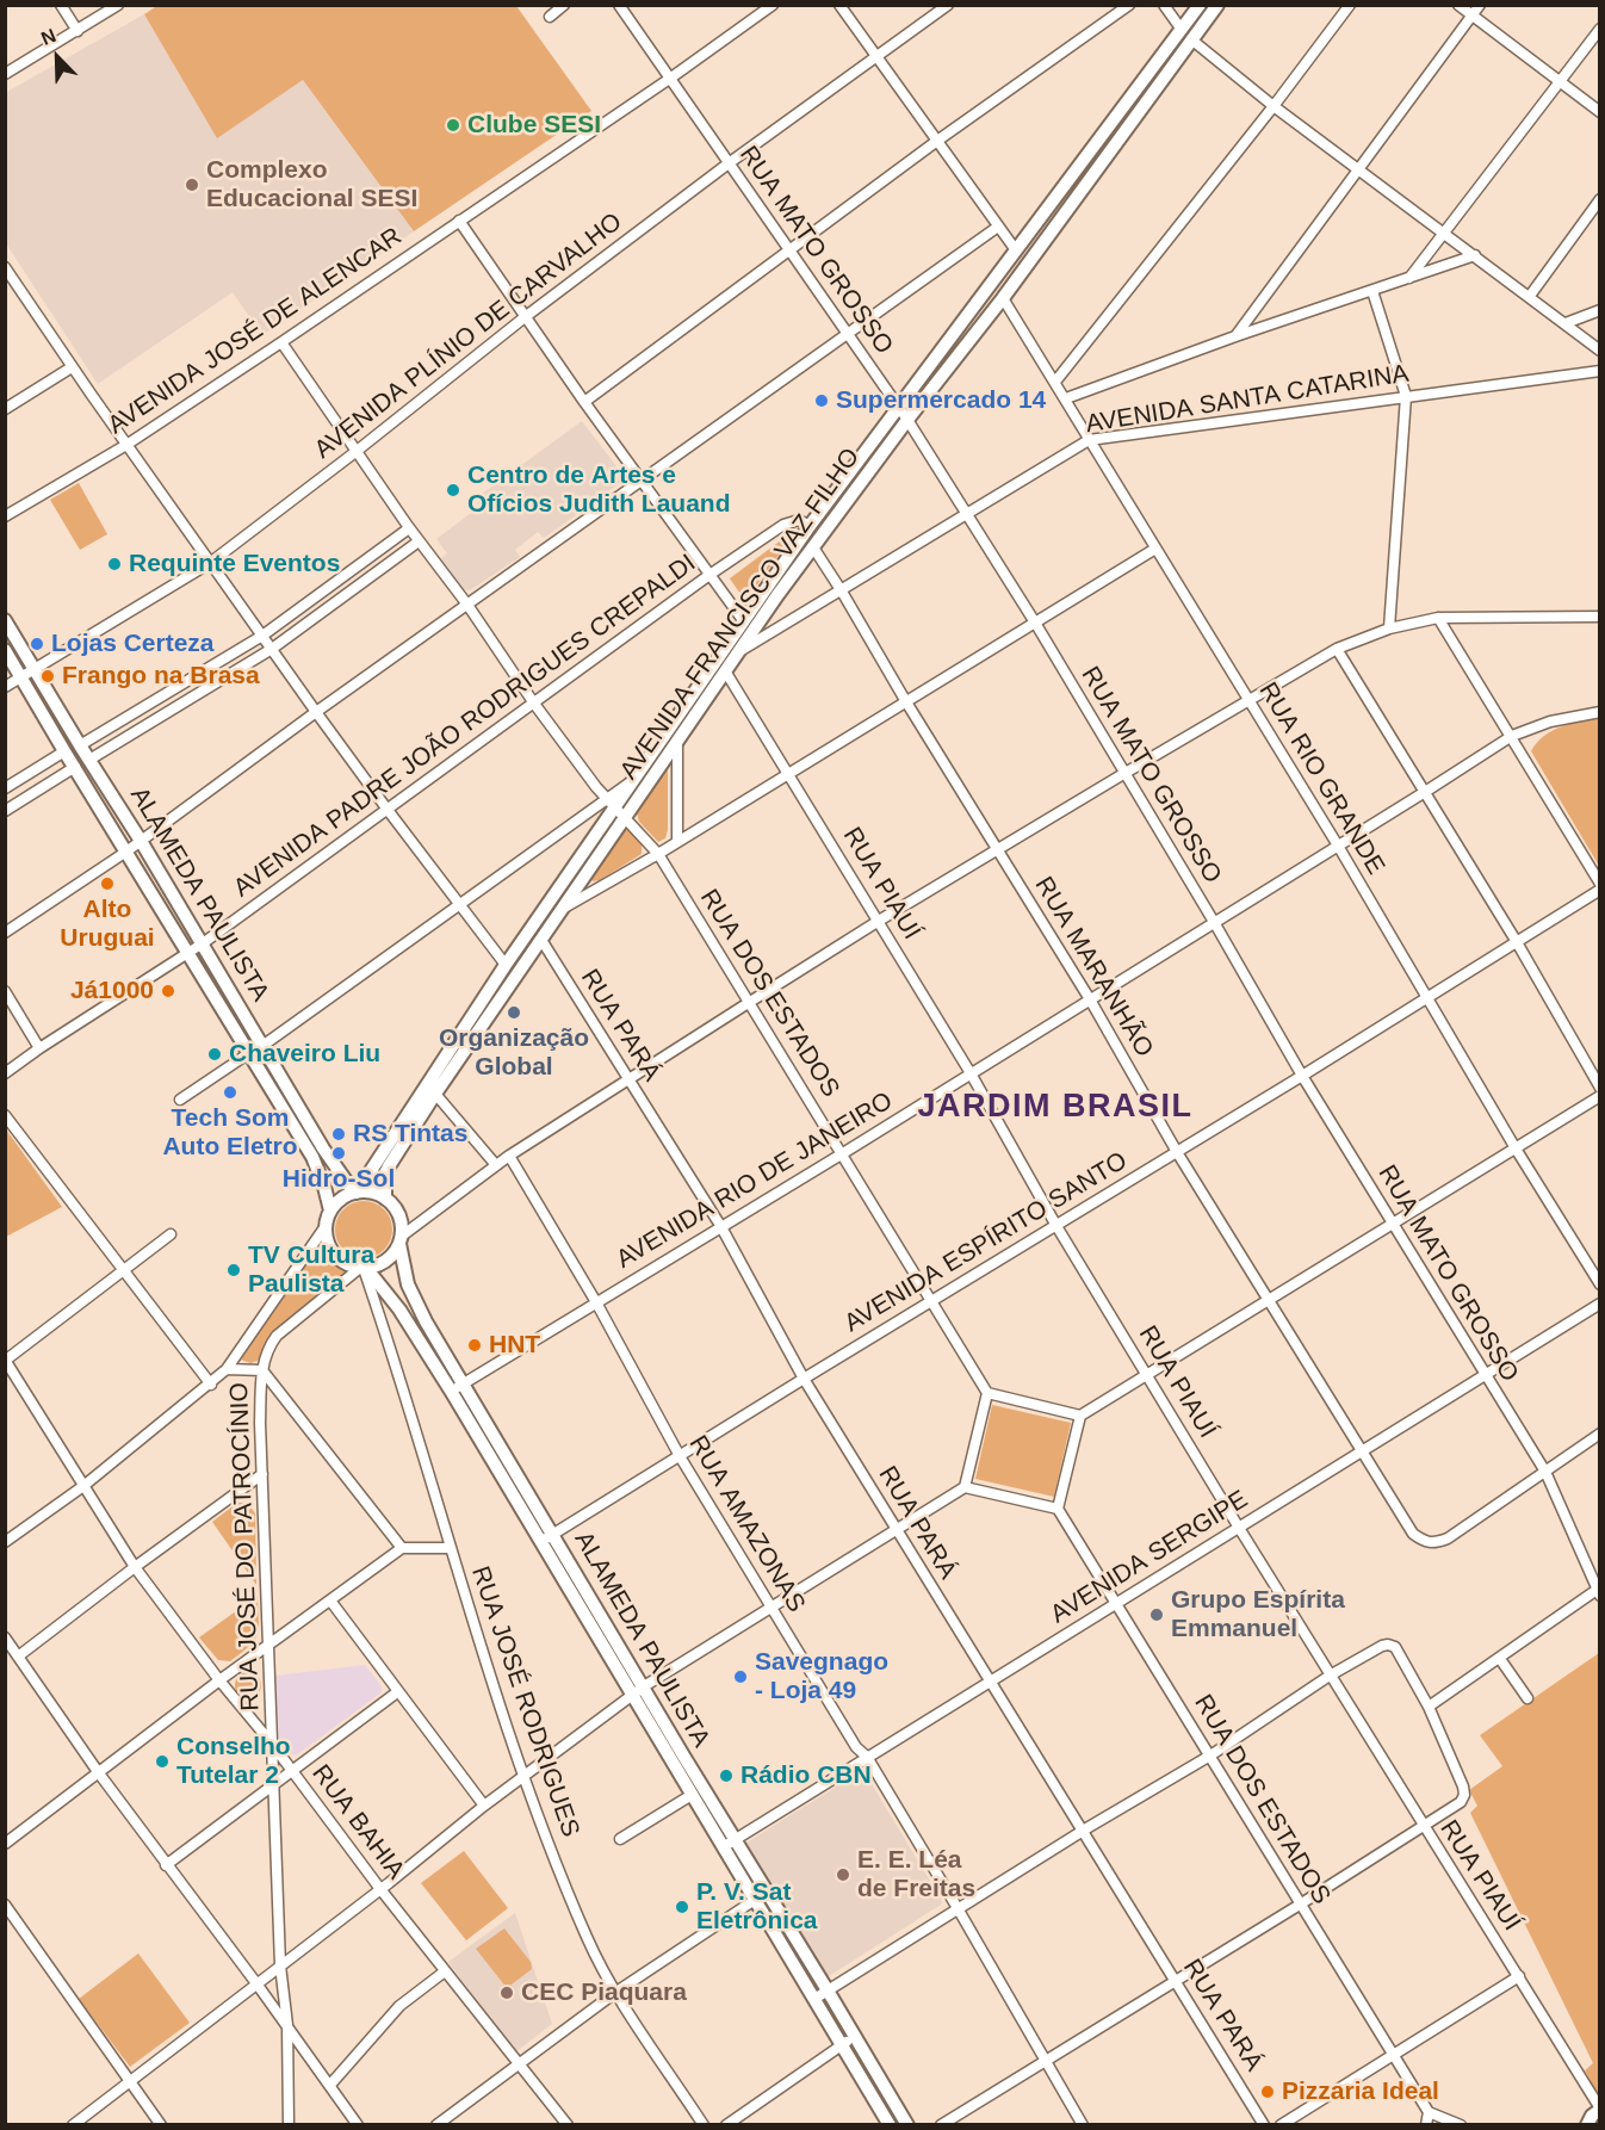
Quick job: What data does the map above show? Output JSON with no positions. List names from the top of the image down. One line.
{"streets":{"main road":["AVENIDA FRANCISCO VAZ FILHO","ALAMEDA PAULISTA"],"street":["RUA MATO GROSSO","AVENIDA JOSÉ DE ALENCAR","AVENIDA PLÍNIO DE CARVALHO","AVENIDA SANTA CATARINA","AVENIDA PADRE JOÃO RODRIGUES CREPALDI","RUA RIO GRANDE","RUA PIAUÍ","RUA MARANHÃO","RUA DOS ESTADOS","RUA PARÁ","AVENIDA RIO DE JANEIRO","AVENIDA ESPÍRITO SANTO","RUA AMAZONAS","RUA JOSÉ DO PATROCÍNIO","AVENIDA SERGIPE","RUA JOSÉ RODRIGUES","RUA BAHIA"]},"crossings":[["RUA MATO GROSSO","AVENIDA JOSÉ DE ALENCAR"],["RUA MATO GROSSO","AVENIDA PLÍNIO DE CARVALHO"],["RUA MATO GROSSO","AVENIDA SANTA CATARINA"],["RUA MATO GROSSO","AVENIDA FRANCISCO VAZ FILHO"],["RUA MATO GROSSO","RUA MARANHÃO"],["RUA MATO GROSSO","AVENIDA RIO DE JANEIRO"],["RUA MATO GROSSO","AVENIDA ESPÍRITO SANTO"],["RUA MATO GROSSO","AVENIDA SERGIPE"],["AVENIDA JOSÉ DE ALENCAR","RUA DOS ESTADOS"],["AVENIDA PLÍNIO DE CARVALHO","ALAMEDA PAULISTA"],["AVENIDA PLÍNIO DE CARVALHO","RUA DOS ESTADOS"],["AVENIDA SANTA CATARINA","AVENIDA FRANCISCO VAZ FILHO"],["AVENIDA SANTA CATARINA","RUA RIO GRANDE"],["AVENIDA SANTA CATARINA","RUA MARANHÃO"],["AVENIDA FRANCISCO VAZ FILHO","AVENIDA PADRE JOÃO RODRIGUES CREPALDI"],["AVENIDA FRANCISCO VAZ FILHO","RUA RIO GRANDE"],["AVENIDA FRANCISCO VAZ FILHO","RUA PIAUÍ"],["AVENIDA FRANCISCO VAZ FILHO","ALAMEDA PAULISTA"],["AVENIDA FRANCISCO VAZ FILHO","RUA MARANHÃO"],["AVENIDA FRANCISCO VAZ FILHO","RUA DOS ESTADOS"],["AVENIDA FRANCISCO VAZ FILHO","RUA PARÁ"],["AVENIDA FRANCISCO VAZ FILHO","RUA JOSÉ DO PATROCÍNIO"],["AVENIDA FRANCISCO VAZ FILHO","RUA JOSÉ RODRIGUES"],["AVENIDA PADRE JOÃO RODRIGUES CREPALDI","ALAMEDA PAULISTA"],["AVENIDA PADRE JOÃO RODRIGUES CREPALDI","RUA DOS ESTADOS"],["RUA RIO GRANDE","AVENIDA RIO DE JANEIRO"],["RUA RIO GRANDE","AVENIDA ESPÍRITO SANTO"],["RUA PIAUÍ","AVENIDA RIO DE JANEIRO"],["RUA PIAUÍ","AVENIDA ESPÍRITO SANTO"],["RUA PIAUÍ","AVENIDA SERGIPE"],["ALAMEDA PAULISTA","AVENIDA RIO DE JANEIRO"],["ALAMEDA PAULISTA","AVENIDA ESPÍRITO SANTO"],["ALAMEDA PAULISTA","RUA JOSÉ DO PATROCÍNIO"],["ALAMEDA PAULISTA","AVENIDA SERGIPE"],["ALAMEDA PAULISTA","RUA JOSÉ RODRIGUES"],["RUA MARANHÃO","AVENIDA RIO DE JANEIRO"],["RUA MARANHÃO","AVENIDA ESPÍRITO SANTO"],["RUA MARANHÃO","AVENIDA SERGIPE"],["RUA DOS ESTADOS","AVENIDA RIO DE JANEIRO"],["RUA DOS ESTADOS","AVENIDA ESPÍRITO SANTO"],["RUA DOS ESTADOS","AVENIDA SERGIPE"],["RUA PARÁ","AVENIDA RIO DE JANEIRO"],["RUA PARÁ","AVENIDA ESPÍRITO SANTO"],["RUA PARÁ","AVENIDA SERGIPE"],["AVENIDA RIO DE JANEIRO","RUA AMAZONAS"],["AVENIDA ESPÍRITO SANTO","RUA AMAZONAS"],["RUA AMAZONAS","AVENIDA SERGIPE"],["RUA JOSÉ DO PATROCÍNIO","RUA JOSÉ RODRIGUES"],["RUA JOSÉ DO PATROCÍNIO","RUA BAHIA"]],"districts":["JARDIM BRASIL"],"places":["Clube SESI","Complexo Educacional SESI","Supermercado 14","Centro de Artes e Ofícios Judith Lauand","Requinte Eventos","Lojas Certeza","Frango na Brasa","Alto Uruguai","Já1000","Organização Global","Chaveiro Liu","Tech Som Auto Eletro","RS Tintas","Hidro-Sol","TV Cultura Paulista","HNT","Grupo Espírita Emmanuel","Savegnago - Loja 49","Conselho Tutelar 2","Rádio CBN","E. E. Léa de Freitas","P. V. Sat Eletrônica","CEC Piaquara","Pizzaria Ideal"],"north":"top left"}
